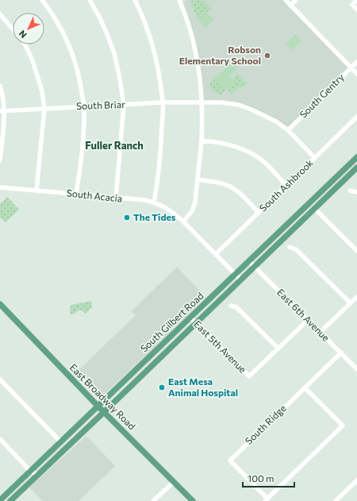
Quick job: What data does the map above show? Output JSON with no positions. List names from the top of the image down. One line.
{"streets":{"main road":["South Gilbert Road","East Broadway Road"],"street":["South Gentry","South Briar","South Ashbrook","South Acacia","East 6th Avenue","East 5th Avenue","South Ridge"]},"crossings":[["South Gentry","South Briar"],["South Briar","South Ashbrook"],["South Ashbrook","South Acacia"],["South Acacia","South Gilbert Road"],["East 6th Avenue","South Gilbert Road"],["East 6th Avenue","South Ridge"],["South Gilbert Road","East 5th Avenue"],["South Gilbert Road","East Broadway Road"]],"districts":["Fuller Ranch"],"places":["Robson Elementary School","The Tides","East Mesa Animal Hospital"],"scale_bar":"100 m","north":"bottom left"}
